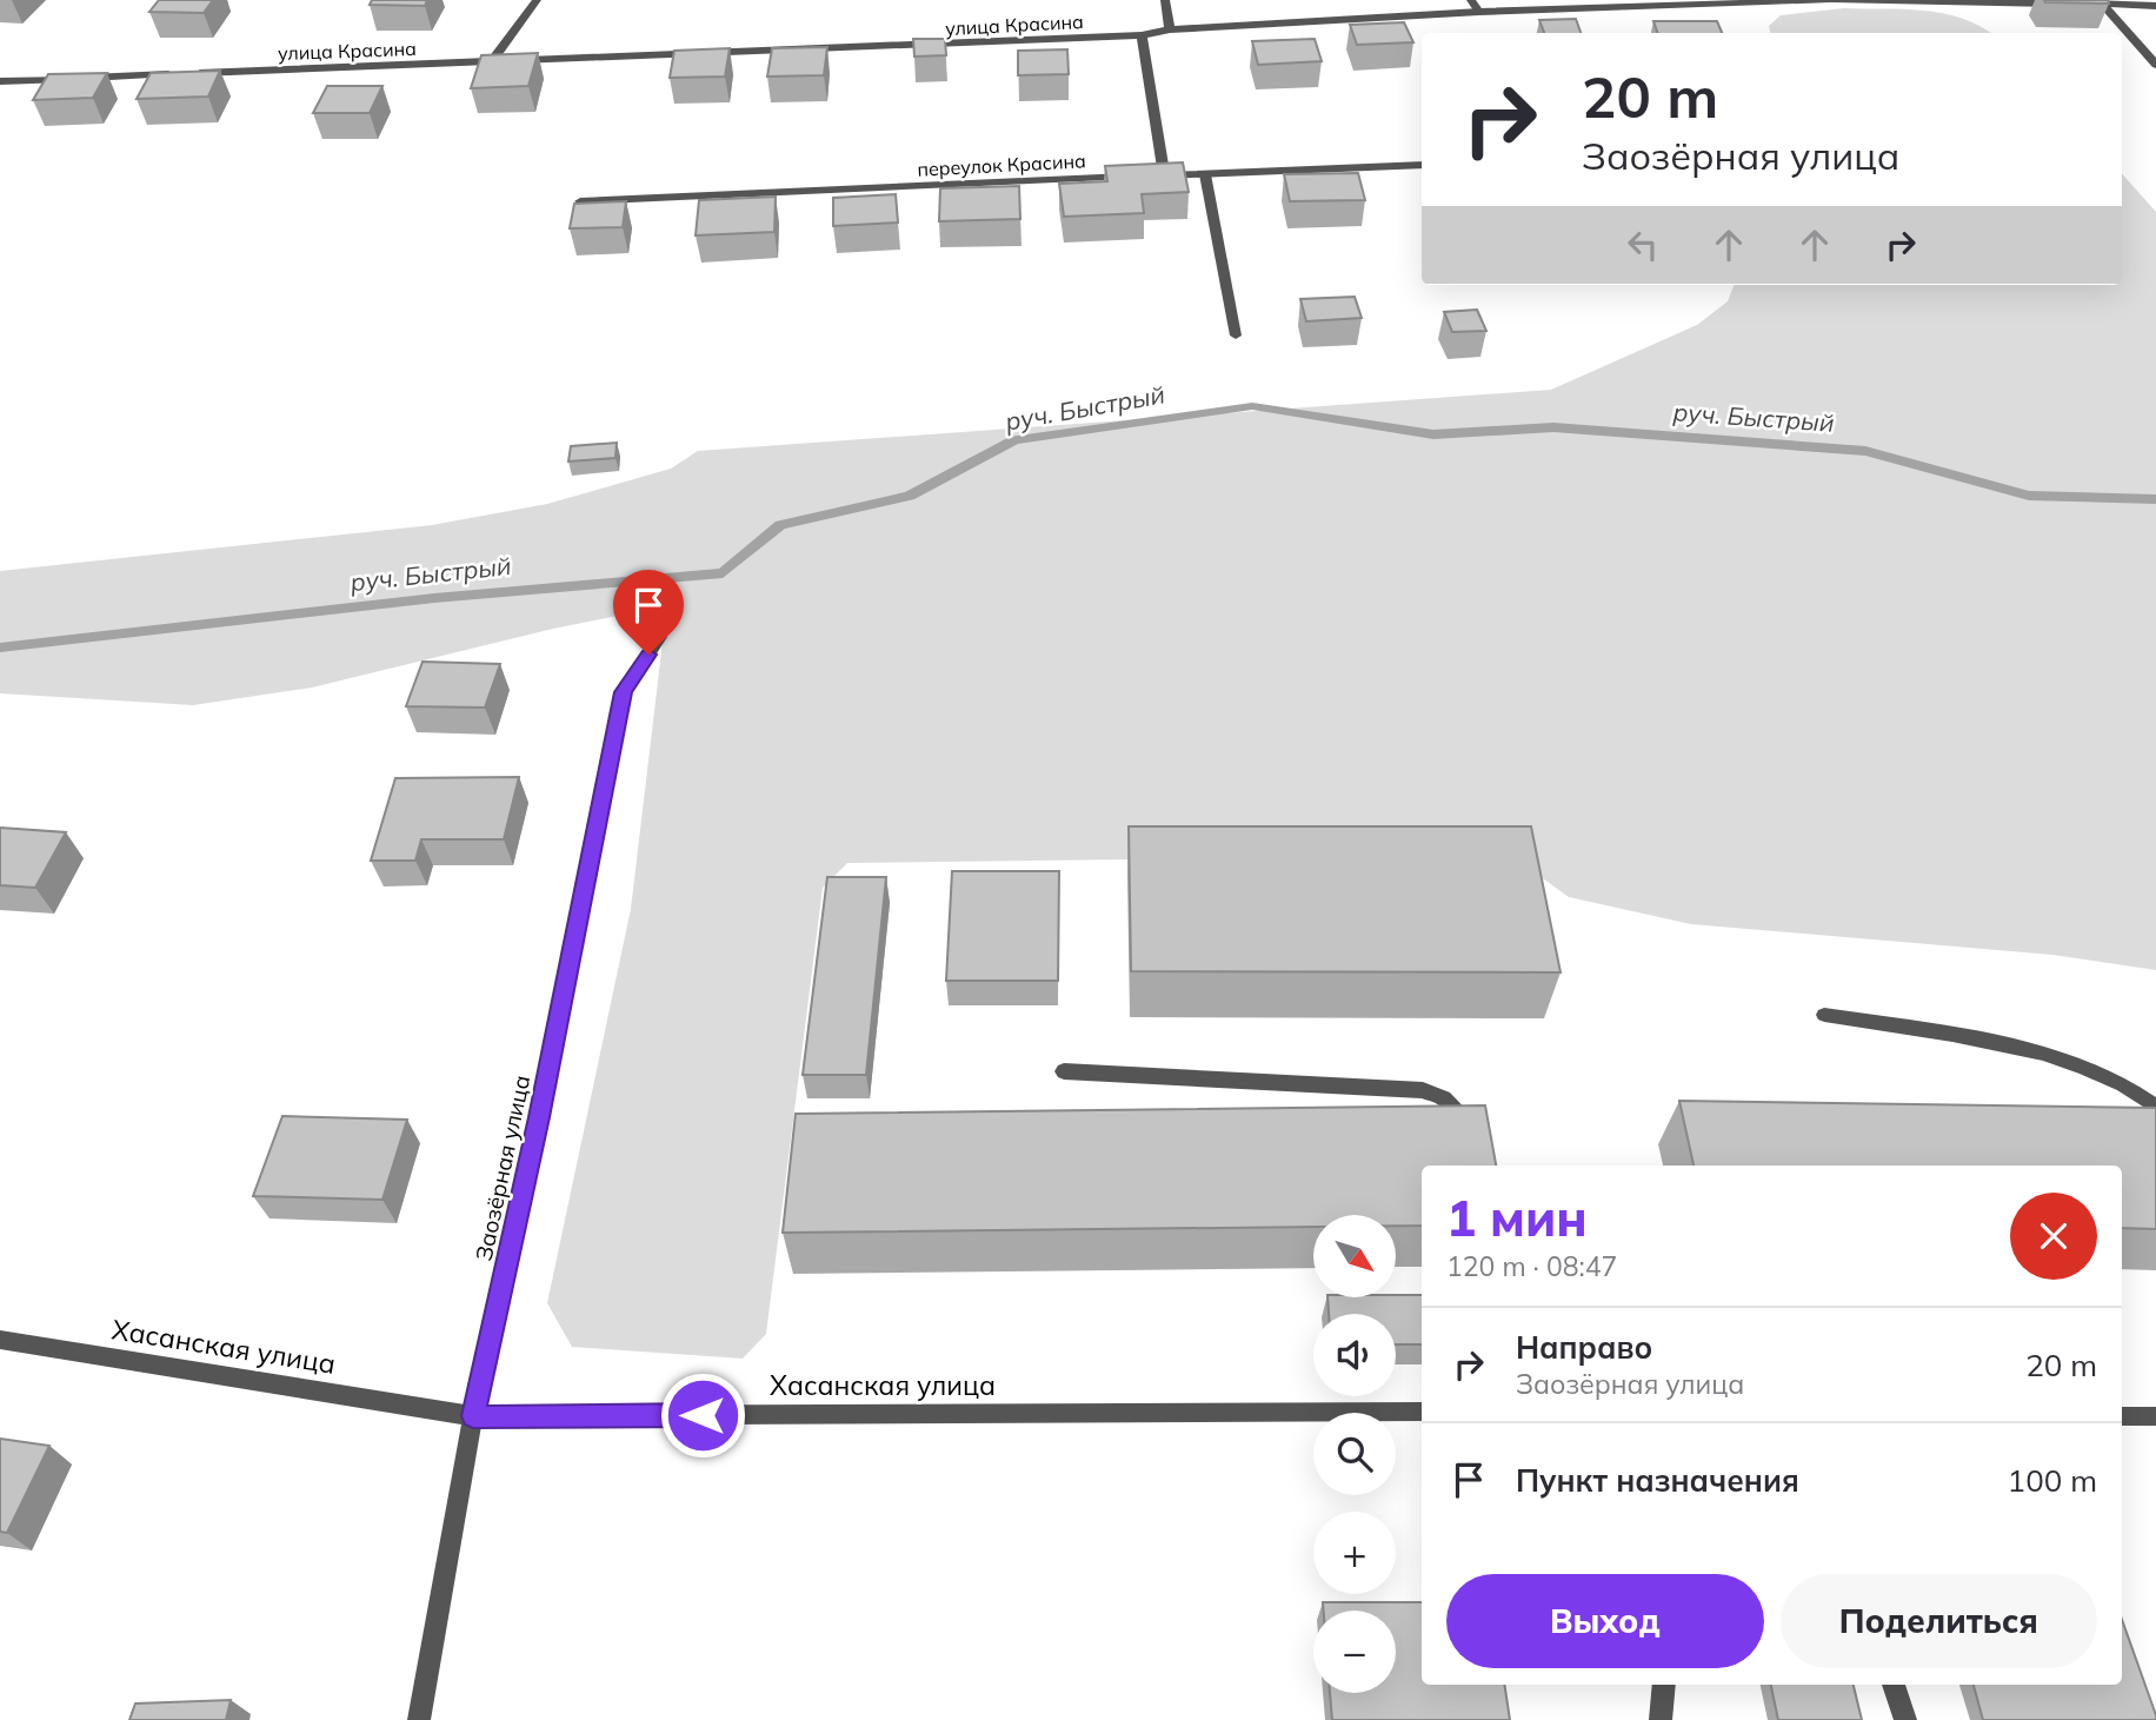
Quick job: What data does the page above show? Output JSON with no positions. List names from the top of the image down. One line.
{"streets":{"street":["улица Красина","переулок Красина","Заозёрная улица","Хасанская улица"]},"crossings":[["Заозёрная улица","Хасанская улица"]],"water":["руч. Быстрый"],"north":"bottom right","page":{"turn":["20 m","Заозёрная улица"],"heading":["1 мин","120 m · 08:47"],"map_buttons":["+","−"],"list":[{"name":"Направо","note":"Заозёрная улица","value":"20 m"},{"name":"Пункт назначения","value":"100 m"}],"buttons":["Выход","Поделиться"]}}
